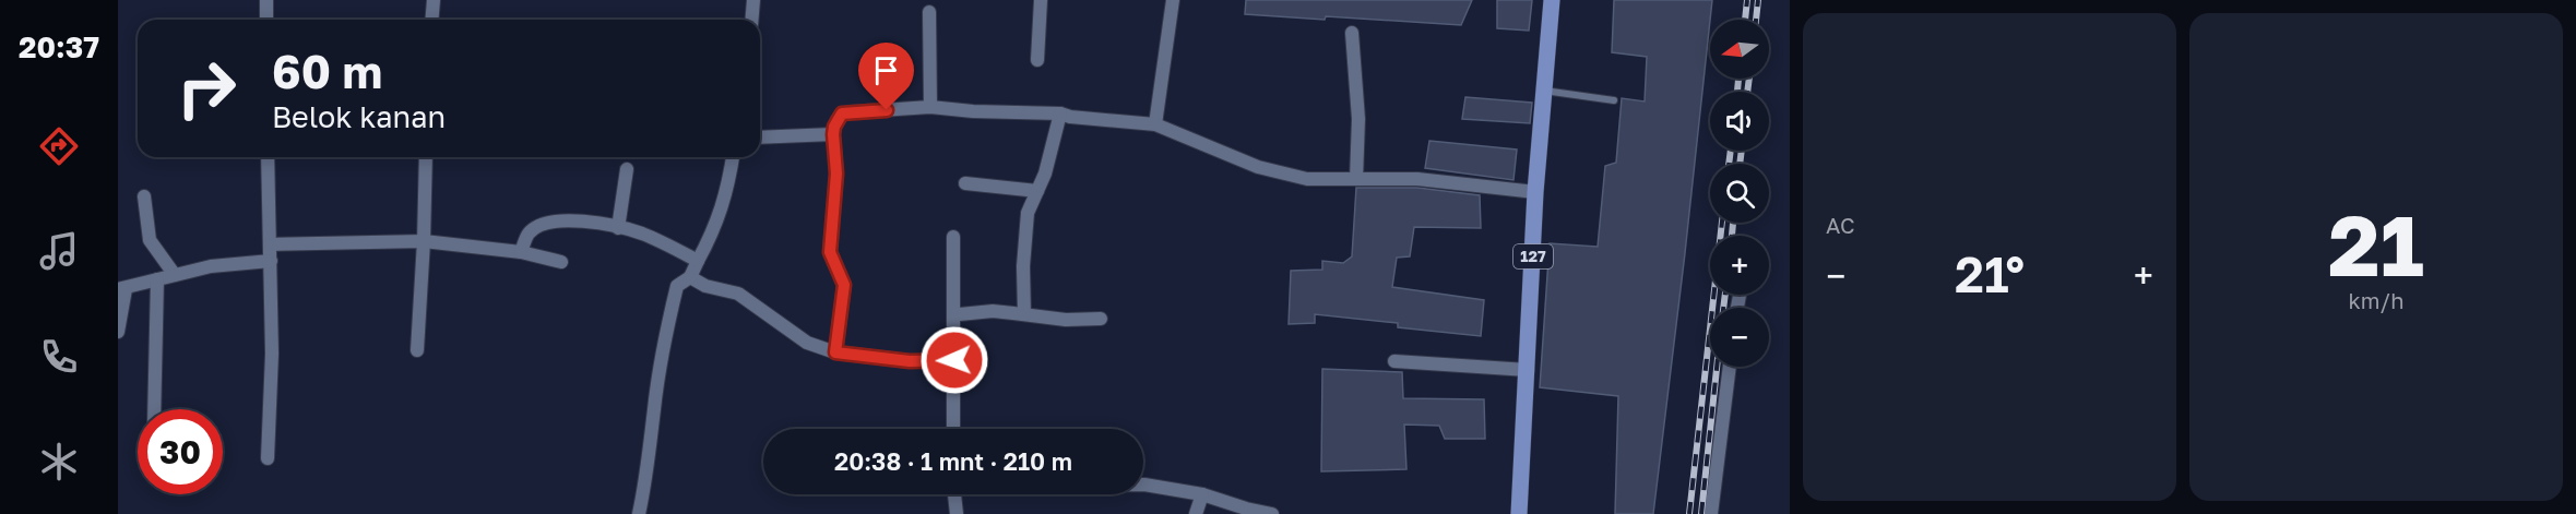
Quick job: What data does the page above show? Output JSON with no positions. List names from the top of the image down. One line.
{"streets":{"main road":["127"]},"north":"left","page":{"tabs":"20:37","tile":["AC",["21","km/h"]],"map_buttons":["+","−"],"turn":["60 m","Belok kanan"],"heat":["−","21°","+"],"limit":"30","trip":"20:38 · 1 mnt · 210 m"}}
